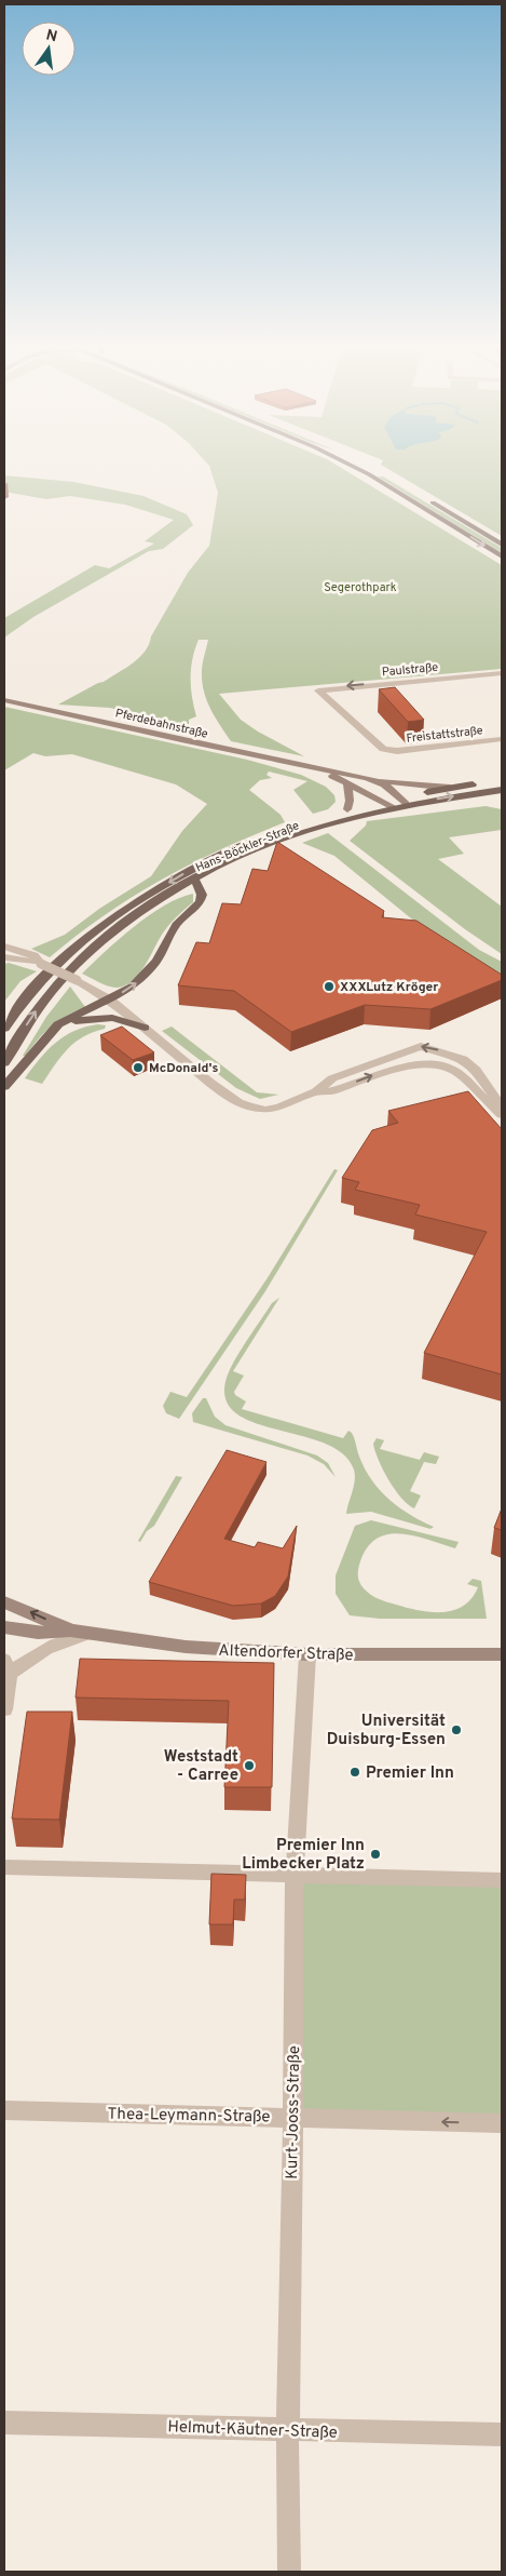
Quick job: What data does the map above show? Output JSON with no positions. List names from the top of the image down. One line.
{"streets":{"main road":["Hans-Böckler-Straße"],"street":["Paulstraße","Pferdebahnstraße","Freistattstraße","Altendorfer Straße","Kurt-Jooss-Straße","Thea-Leymann-Straße","Helmut-Käutner-Straße"]},"crossings":[["Paulstraße","Freistattstraße"],["Pferdebahnstraße","Hans-Böckler-Straße"],["Altendorfer Straße","Kurt-Jooss-Straße"],["Kurt-Jooss-Straße","Thea-Leymann-Straße"],["Kurt-Jooss-Straße","Helmut-Käutner-Straße"]],"one_way":["Thea-Leymann-Straße"],"parks":["Segerothpark"],"places":["XXXLutz Kröger","McDonald's","Universität Duisburg-Essen","Weststadt - Carree","Premier Inn","Premier Inn Limbecker Platz"],"north":"top"}
